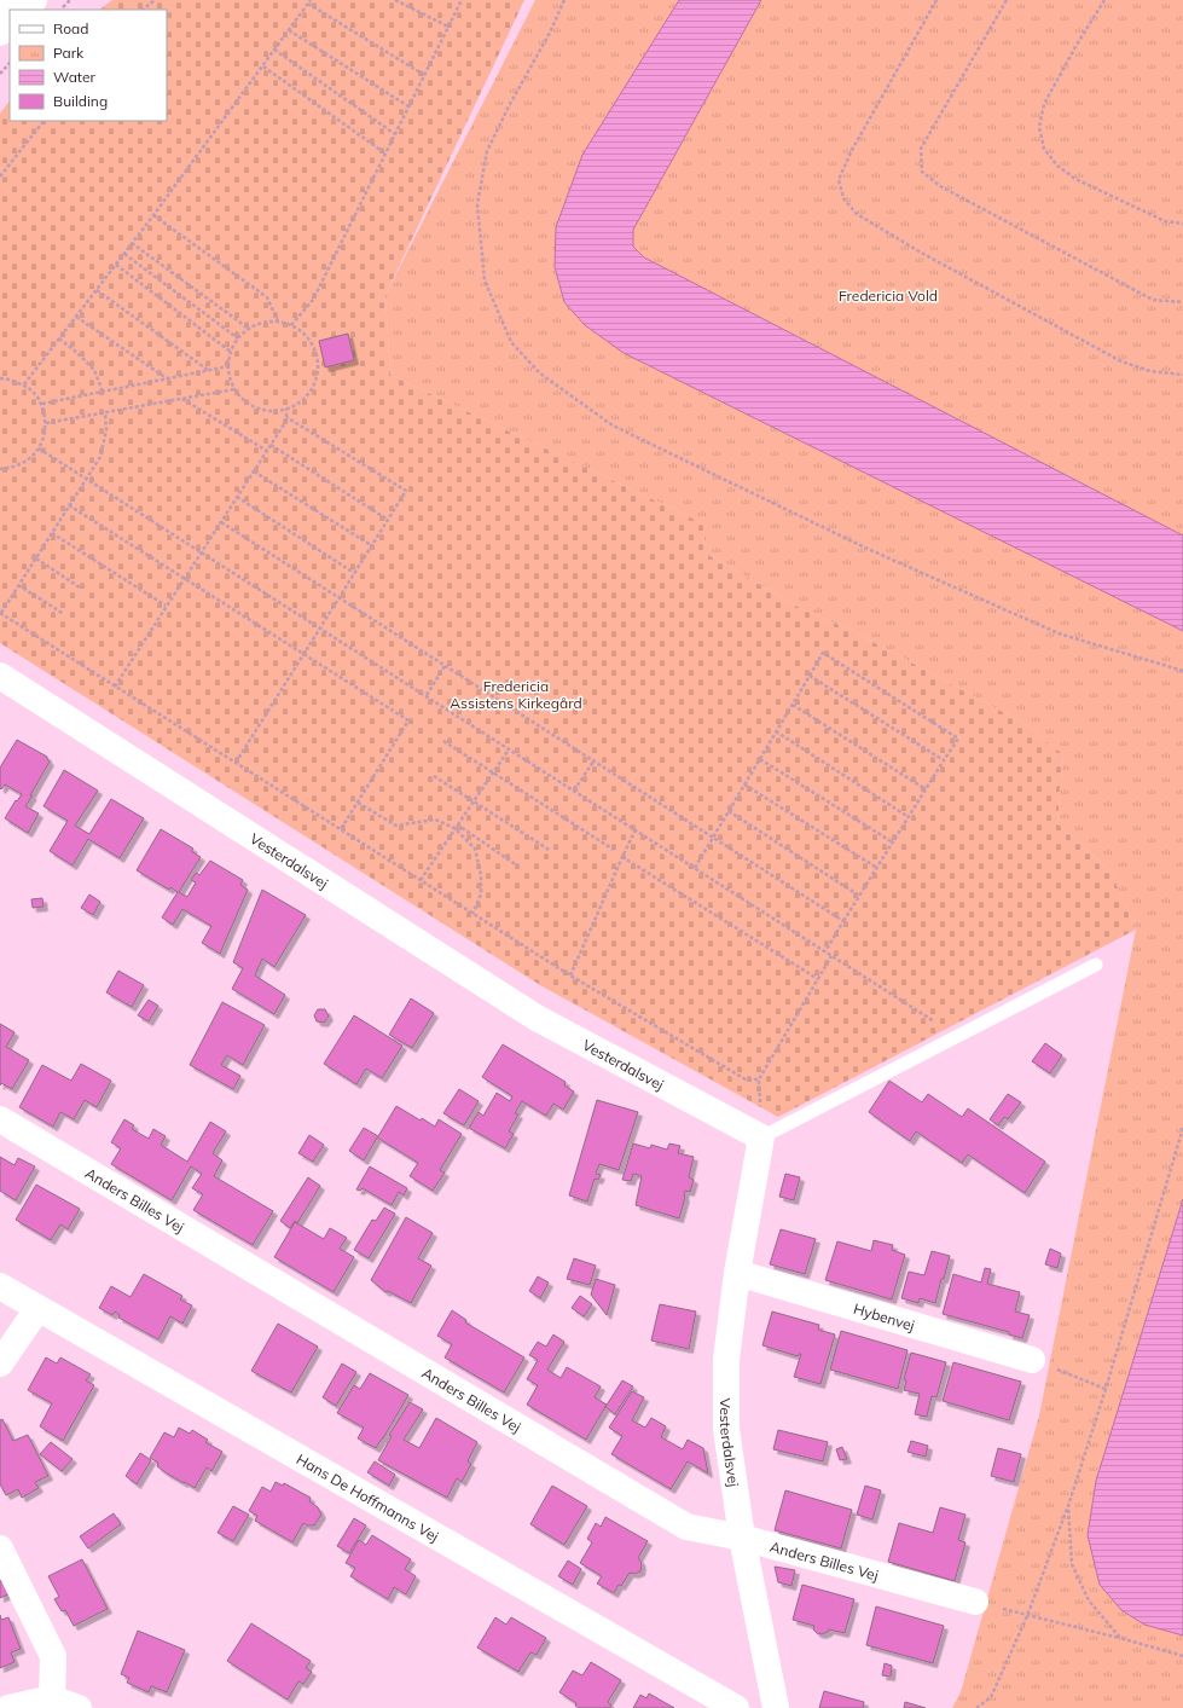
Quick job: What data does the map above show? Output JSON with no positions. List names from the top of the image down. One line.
{"streets":{"street":["Vesterdalsvej","Anders Billes Vej","Hybenvej","Hans De Hoffmanns Vej"]},"crossings":[["Vesterdalsvej","Anders Billes Vej"],["Vesterdalsvej","Hybenvej"]],"parks":["Fredericia Vold","Fredericia Assistens Kirkegård"],"legend":["Road","Park","Water","Building"]}
